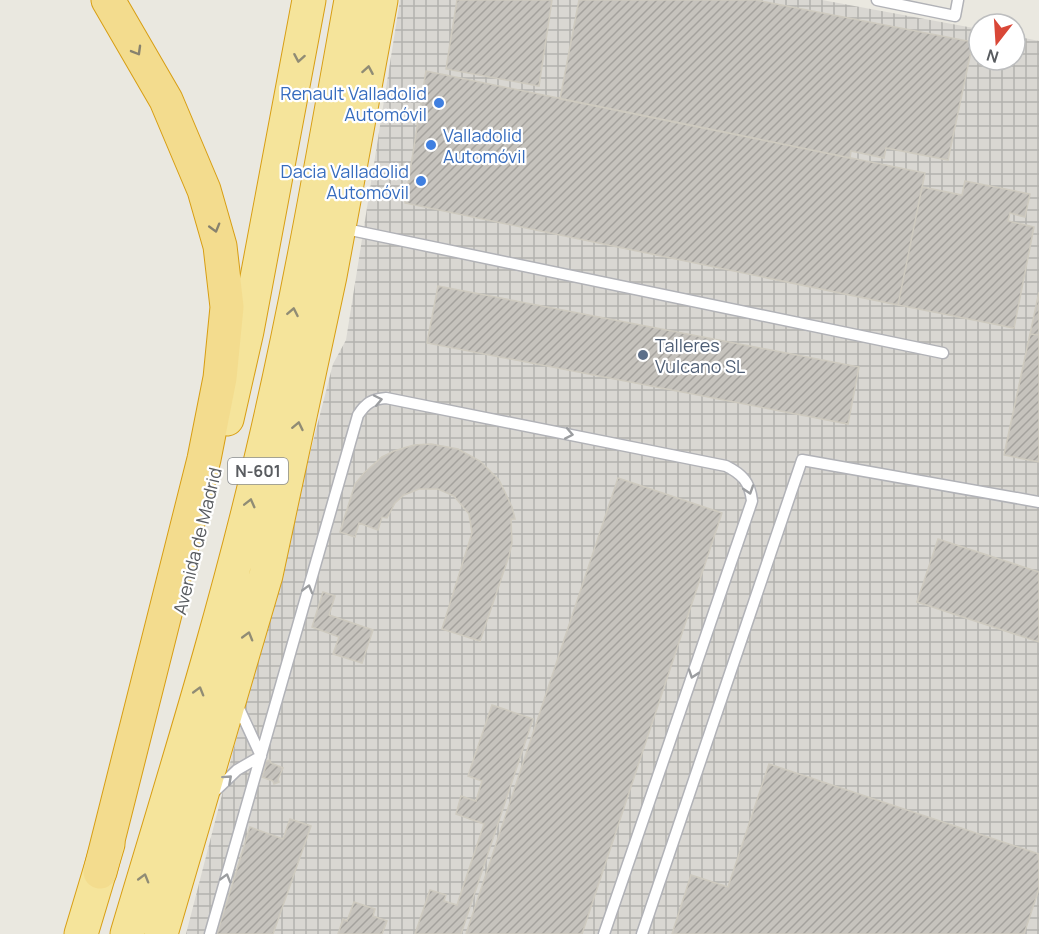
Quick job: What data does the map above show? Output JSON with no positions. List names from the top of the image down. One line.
{"streets":{"highway":["N-601","Avenida de Madrid"]},"places":["Renault Valladolid Automóvil","Valladolid Automóvil","Dacia Valladolid Automóvil","Talleres Vulcano SL"],"north":"bottom"}
